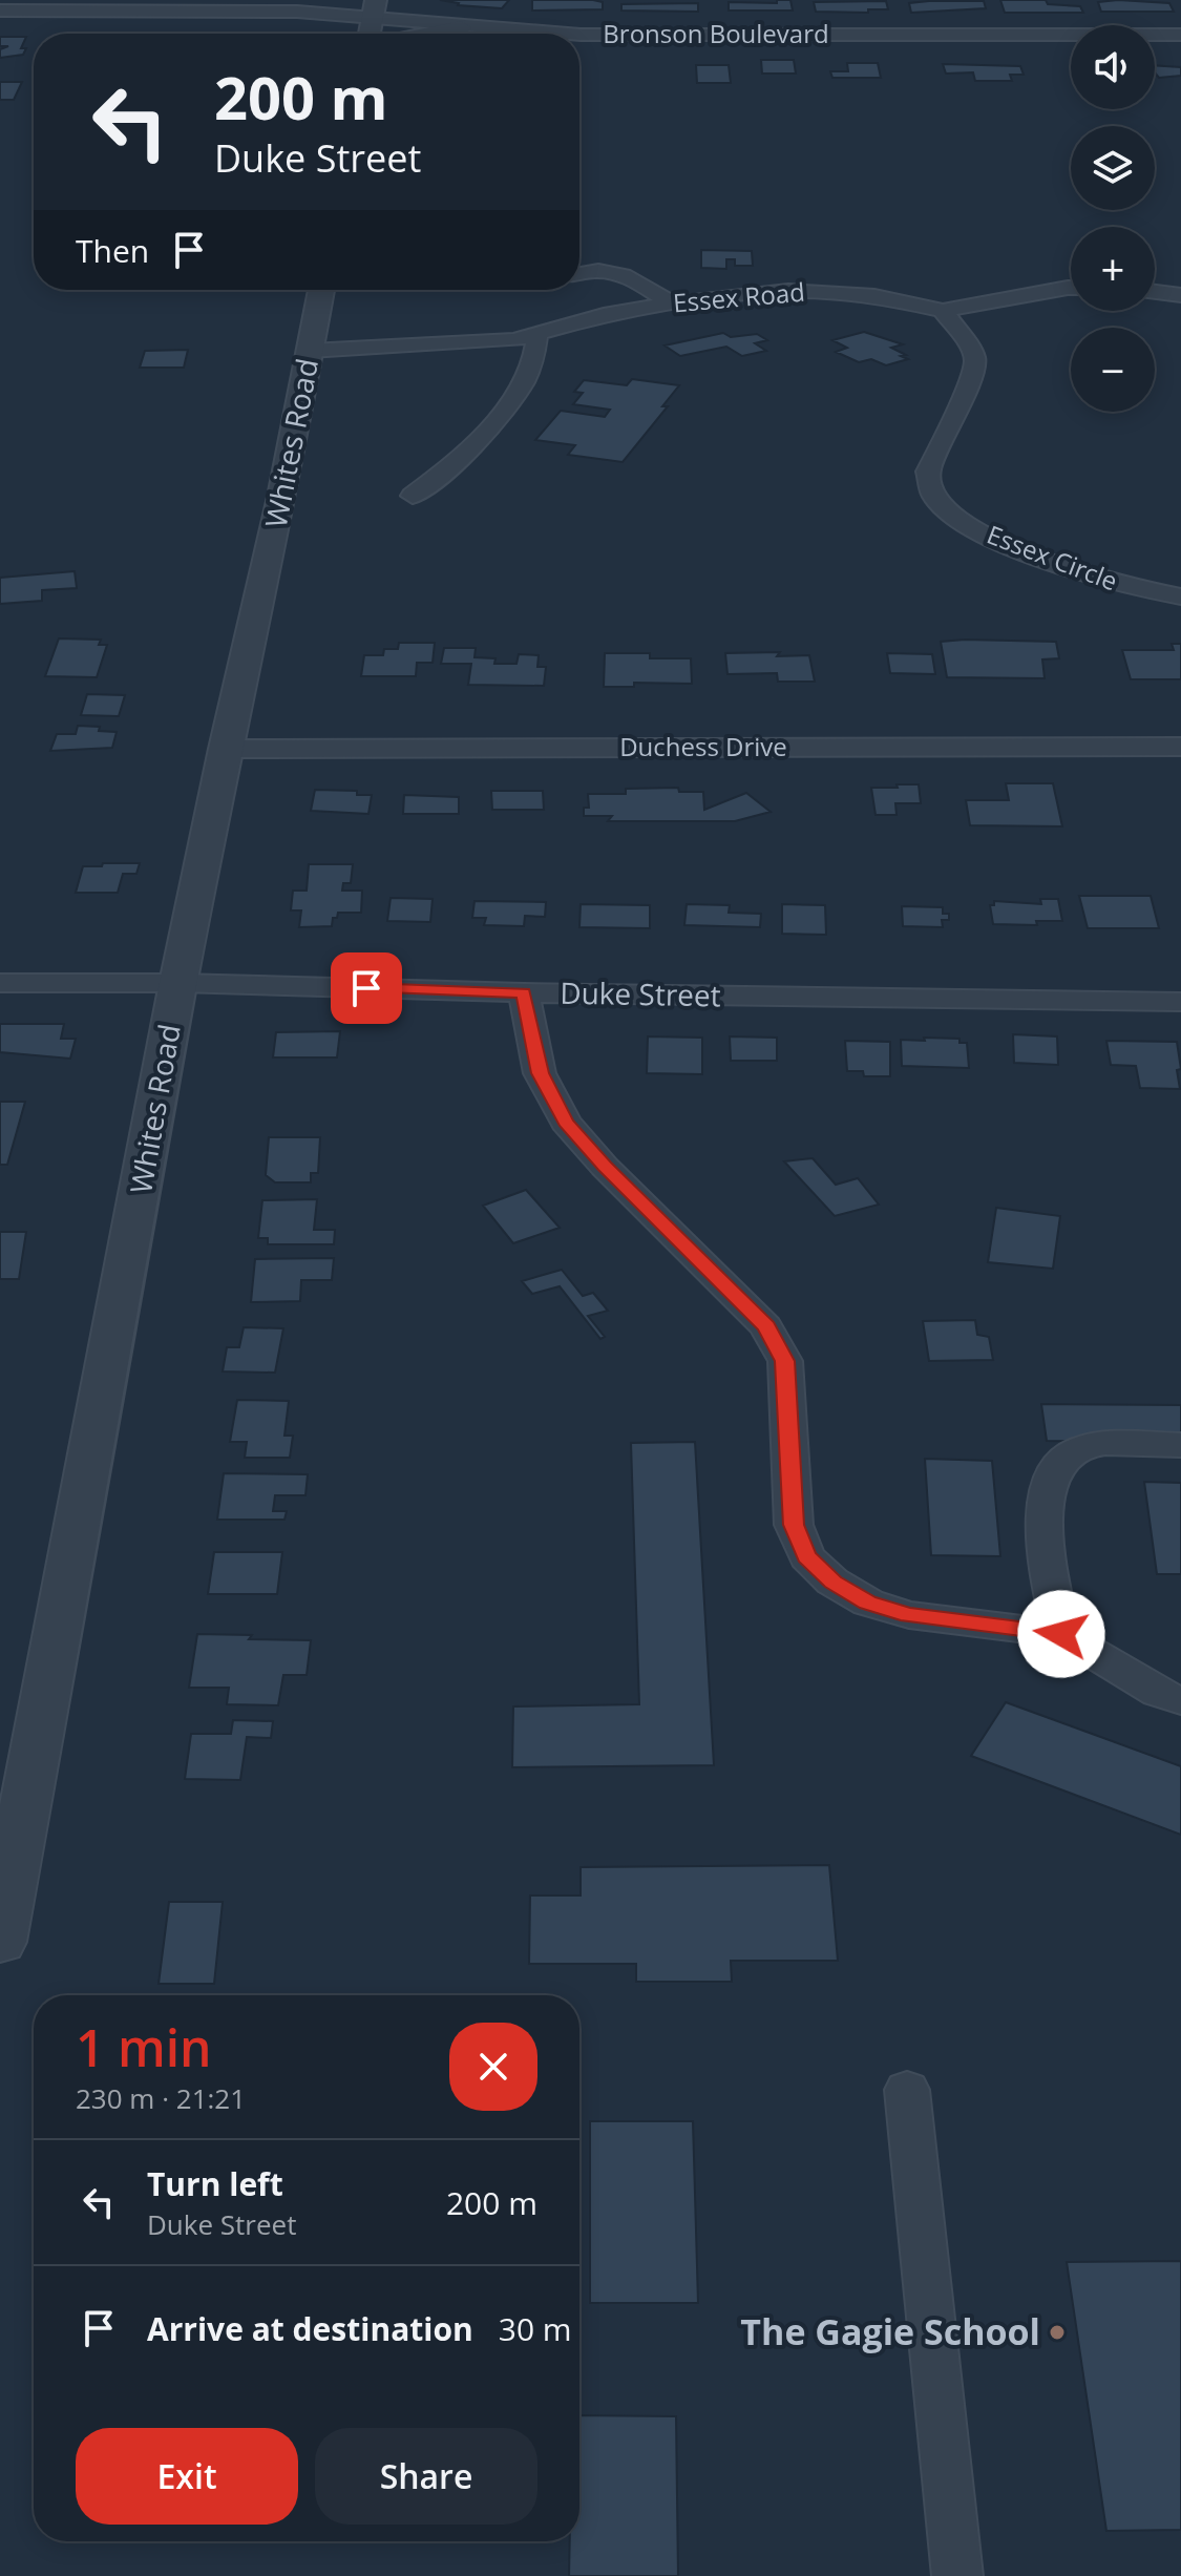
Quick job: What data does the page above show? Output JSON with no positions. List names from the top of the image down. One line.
{"streets":{"street":["Bronson Boulevard","Essex Road","Whites Road","Essex Circle","Duchess Drive","Duke Street"]},"crossings":[["Essex Road","Whites Road"],["Essex Road","Essex Circle"],["Whites Road","Duchess Drive"],["Whites Road","Duke Street"]],"places":["The Gagie School"],"page":{"map_buttons":["+","−"],"turn":["200 m","Duke Street"],"then":"Then","heading":["1 min","230 m · 21:21"],"list":[{"name":"Turn left","note":"Duke Street","value":"200 m"},{"name":"Arrive at destination","value":"30 m"}],"buttons":["Exit","Share"]}}
